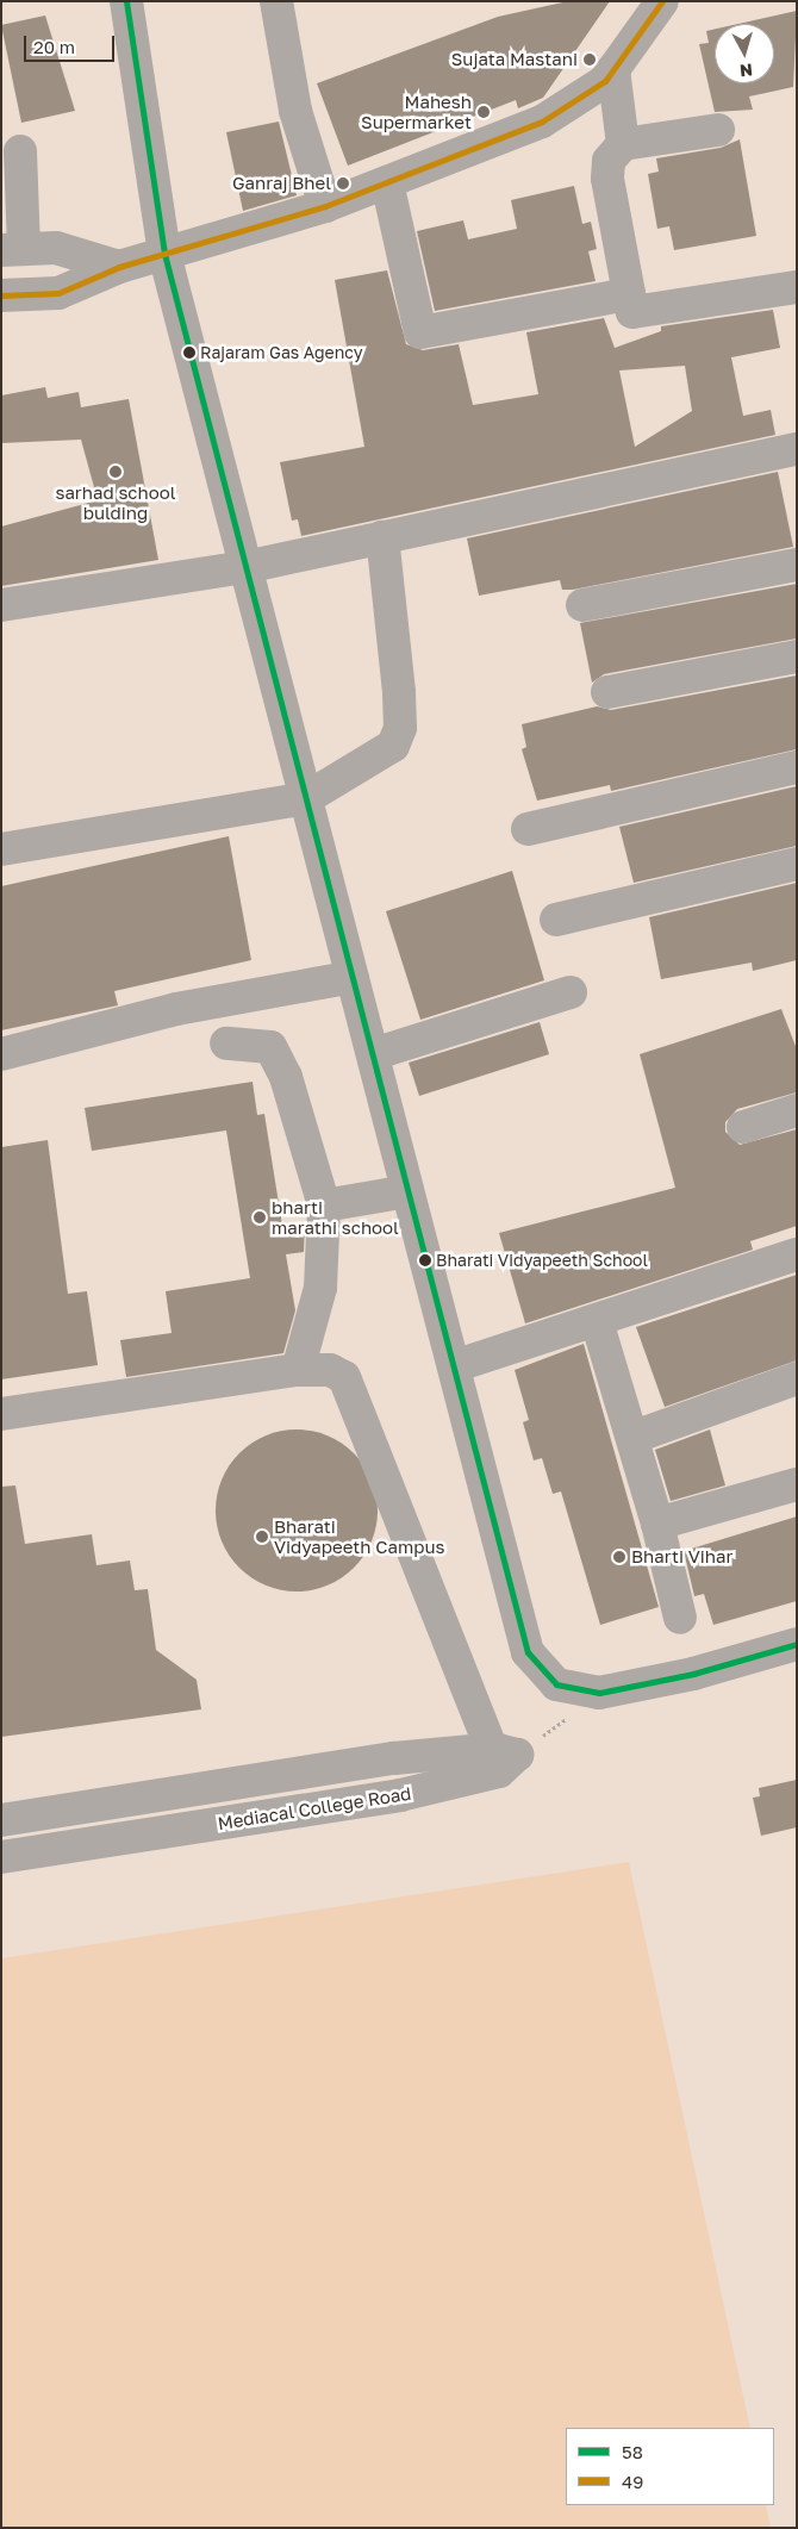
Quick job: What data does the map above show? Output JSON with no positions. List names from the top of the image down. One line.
{"streets":{"street":["Mediacal College Road"]},"places":["Sujata Mastani","Mahesh Supermarket","Ganraj Bhel","Rajaram Gas Agency","sarhad school bulding","bharti marathi school","Bharati Vidyapeeth School","Bharati Vidyapeeth Campus","Bharti Vihar"],"lines":["transit line 58","transit line 49"],"legend":["58","49"],"scale_bar":"20 m","north":"bottom"}
